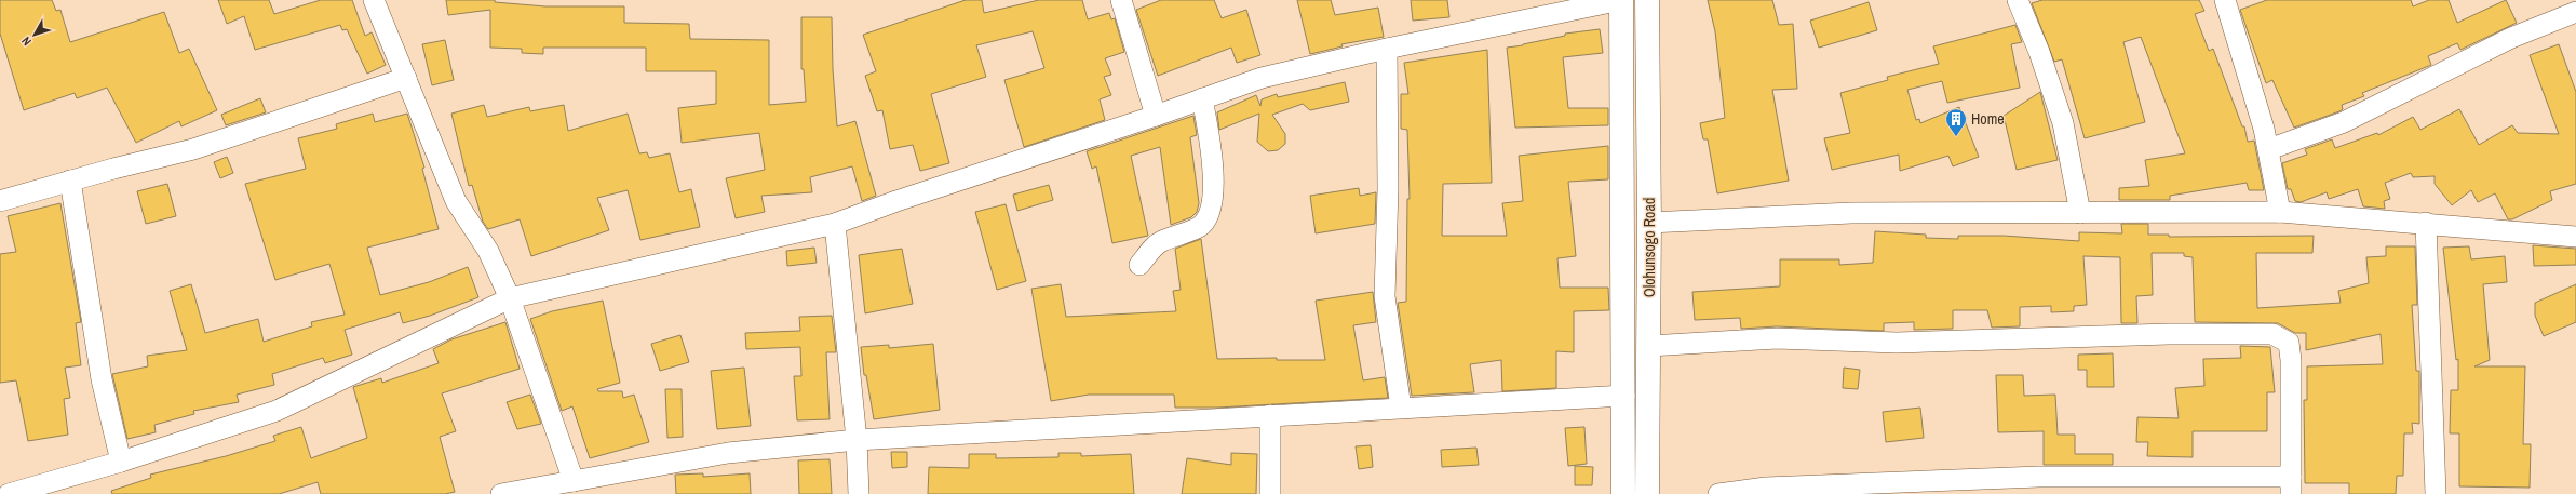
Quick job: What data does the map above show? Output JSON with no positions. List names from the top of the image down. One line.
{"streets":{"main road":["Olohunsogo Road"]},"places":{"building":["Home"]},"north":"bottom left"}
